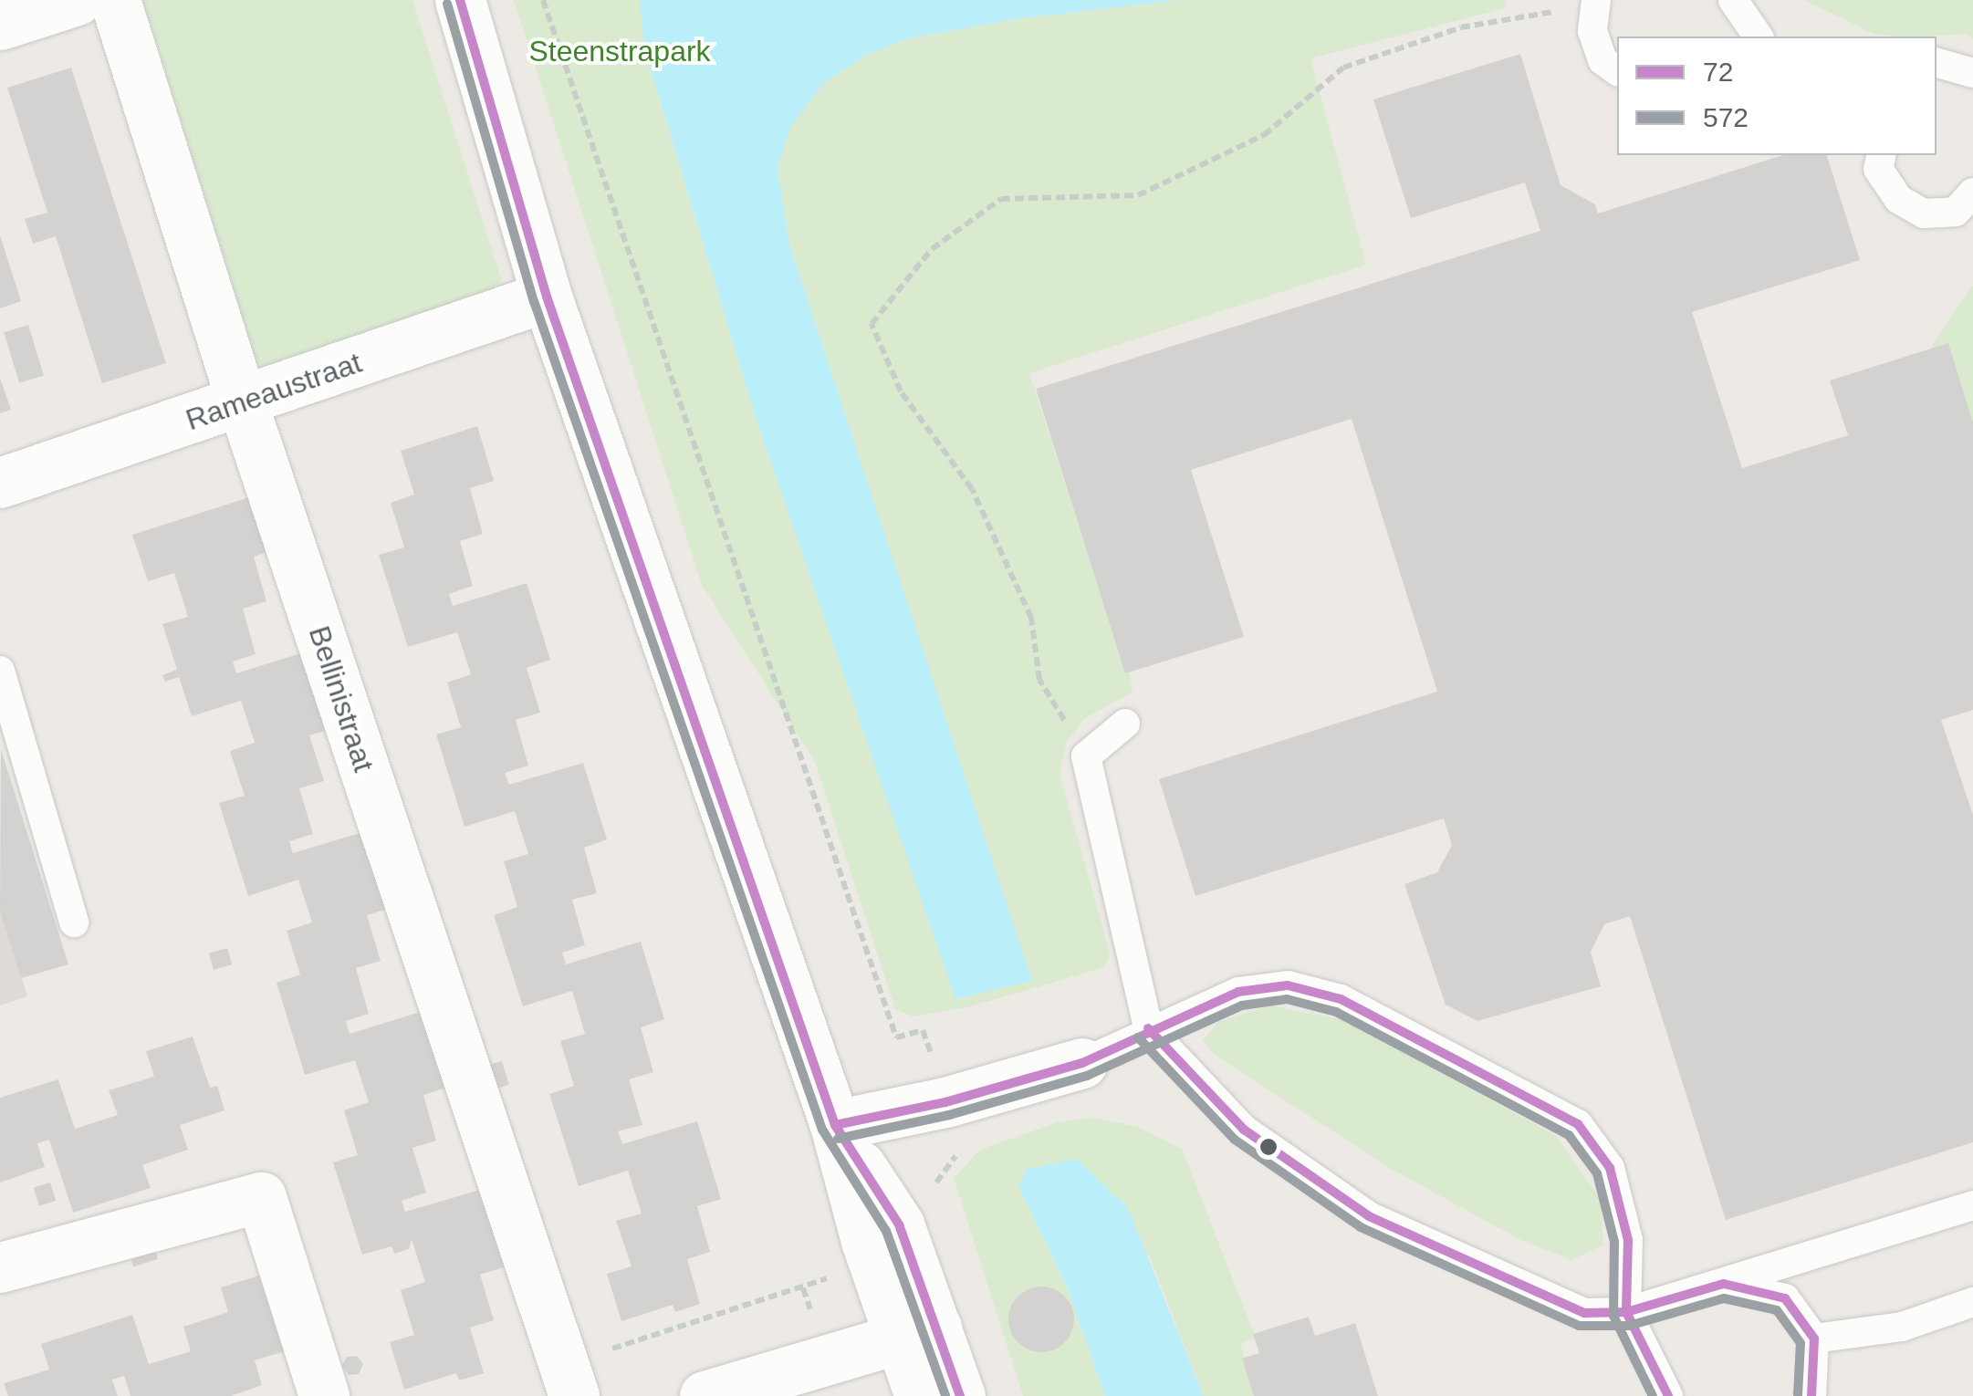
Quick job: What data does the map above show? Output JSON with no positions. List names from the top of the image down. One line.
{"streets":{"street":["Rameaustraat","Bellinistraat"]},"crossings":[["Rameaustraat","Bellinistraat"]],"parks":["Steenstrapark"],"lines":["transit line 72","transit line 572"],"legend":["72","572"]}
